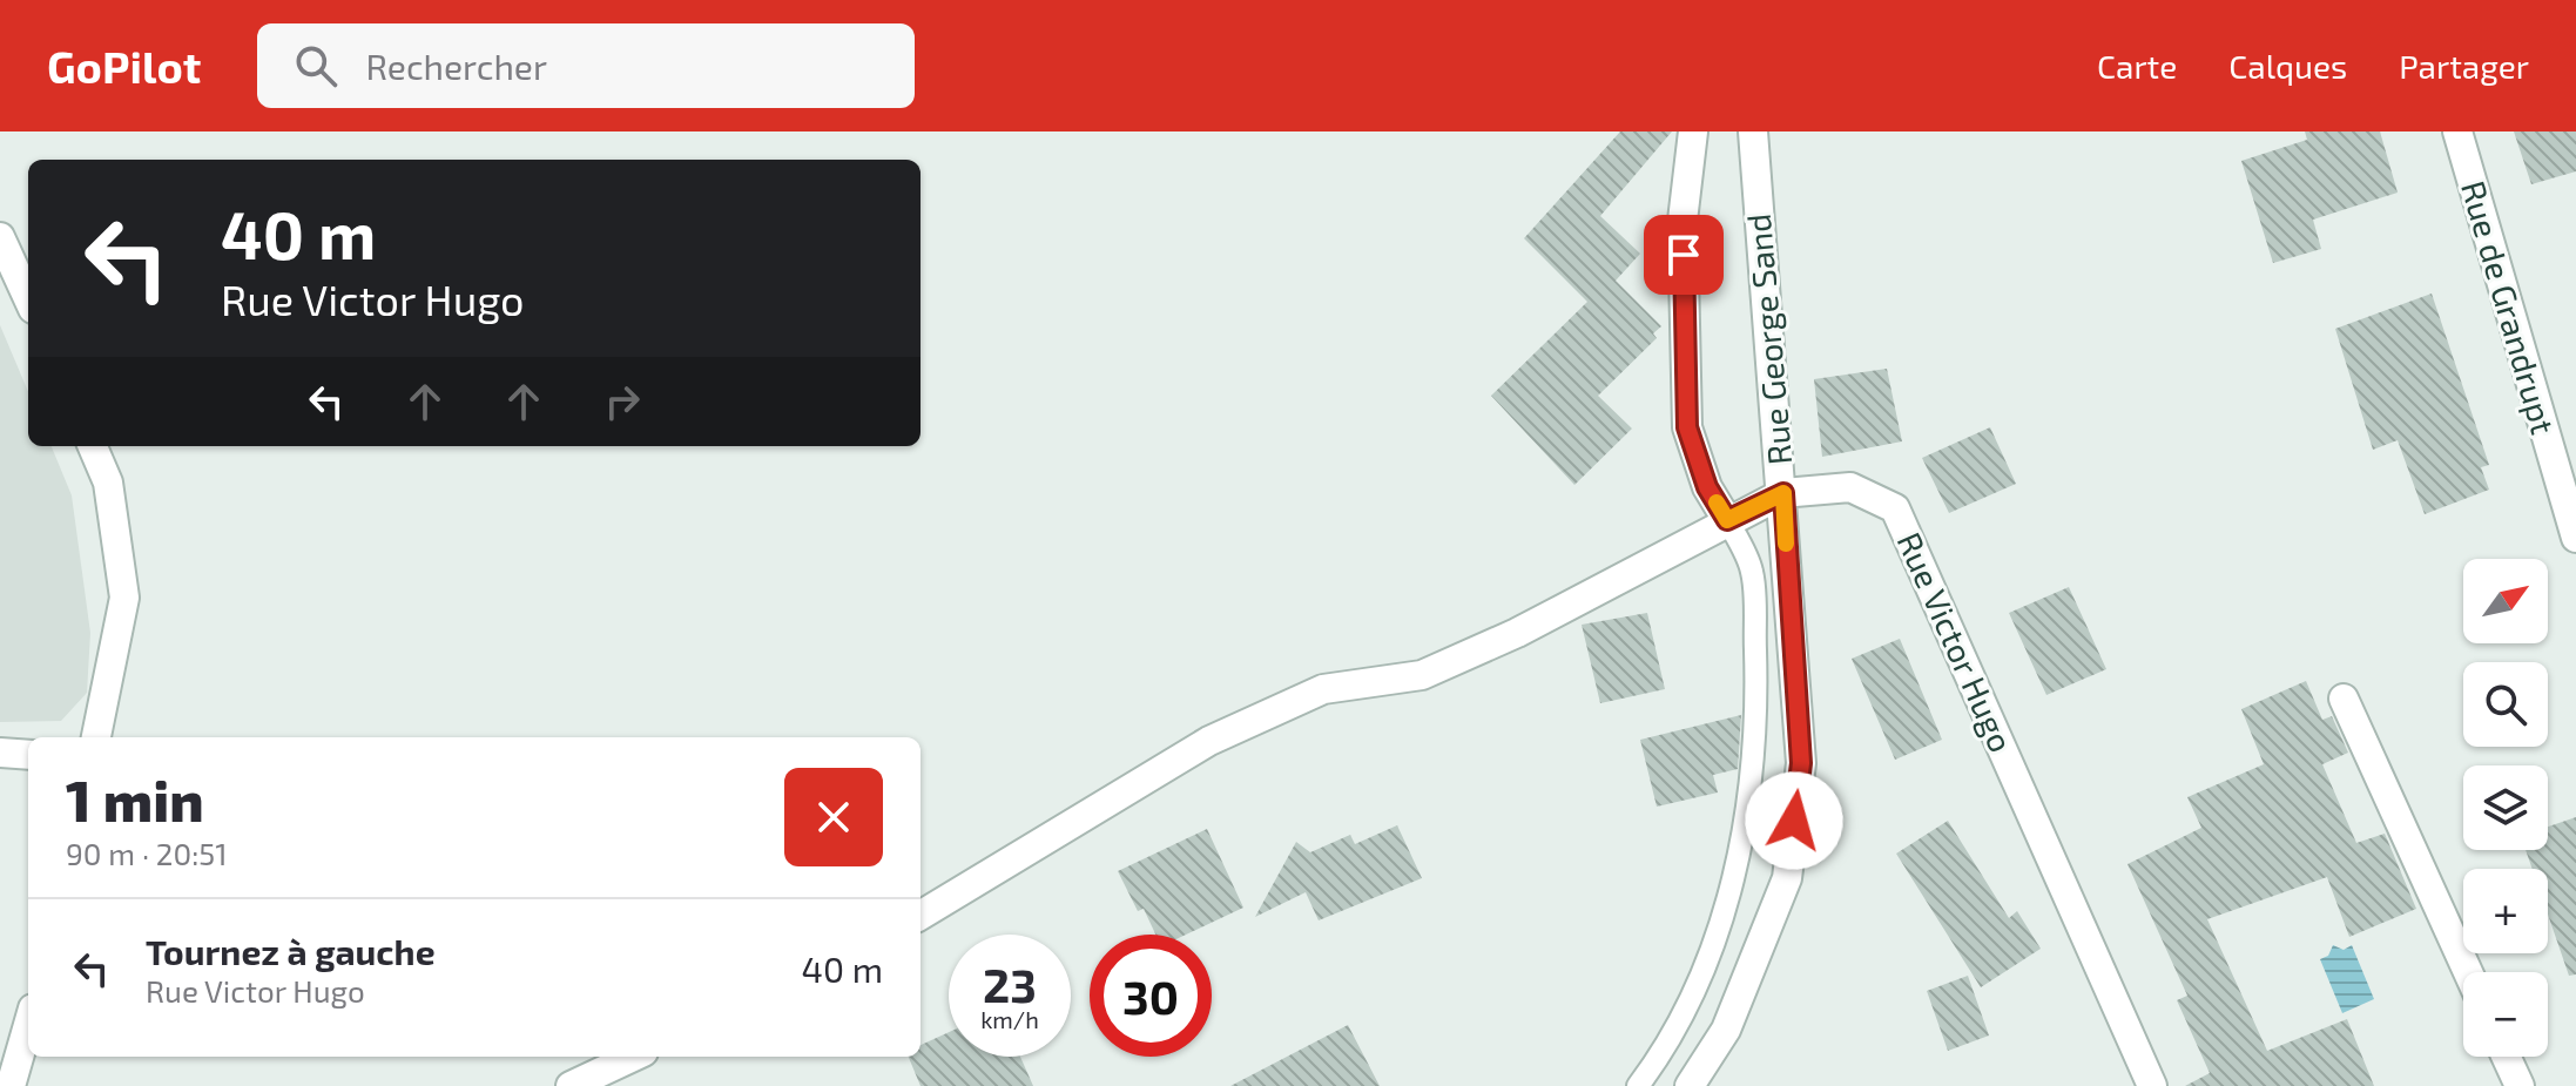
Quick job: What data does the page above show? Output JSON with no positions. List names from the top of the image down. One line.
{"streets":{"street":["Rue de Grandrupt","Rue George Sand","Rue Victor Hugo"]},"crossings":[["Rue George Sand","Rue Victor Hugo"]],"north":"top right","page":{"header":"GoPilot","search":"Rechercher","nav":["Carte","Calques","Partager"],"turn":["40 m","Rue Victor Hugo"],"map_buttons":["+","−"],"heading":["1 min","90 m · 20:51"],"list":[{"name":"Tournez à gauche","note":"Rue Victor Hugo","value":"40 m"}],"speed":"23 km/h","limit":"30"}}
